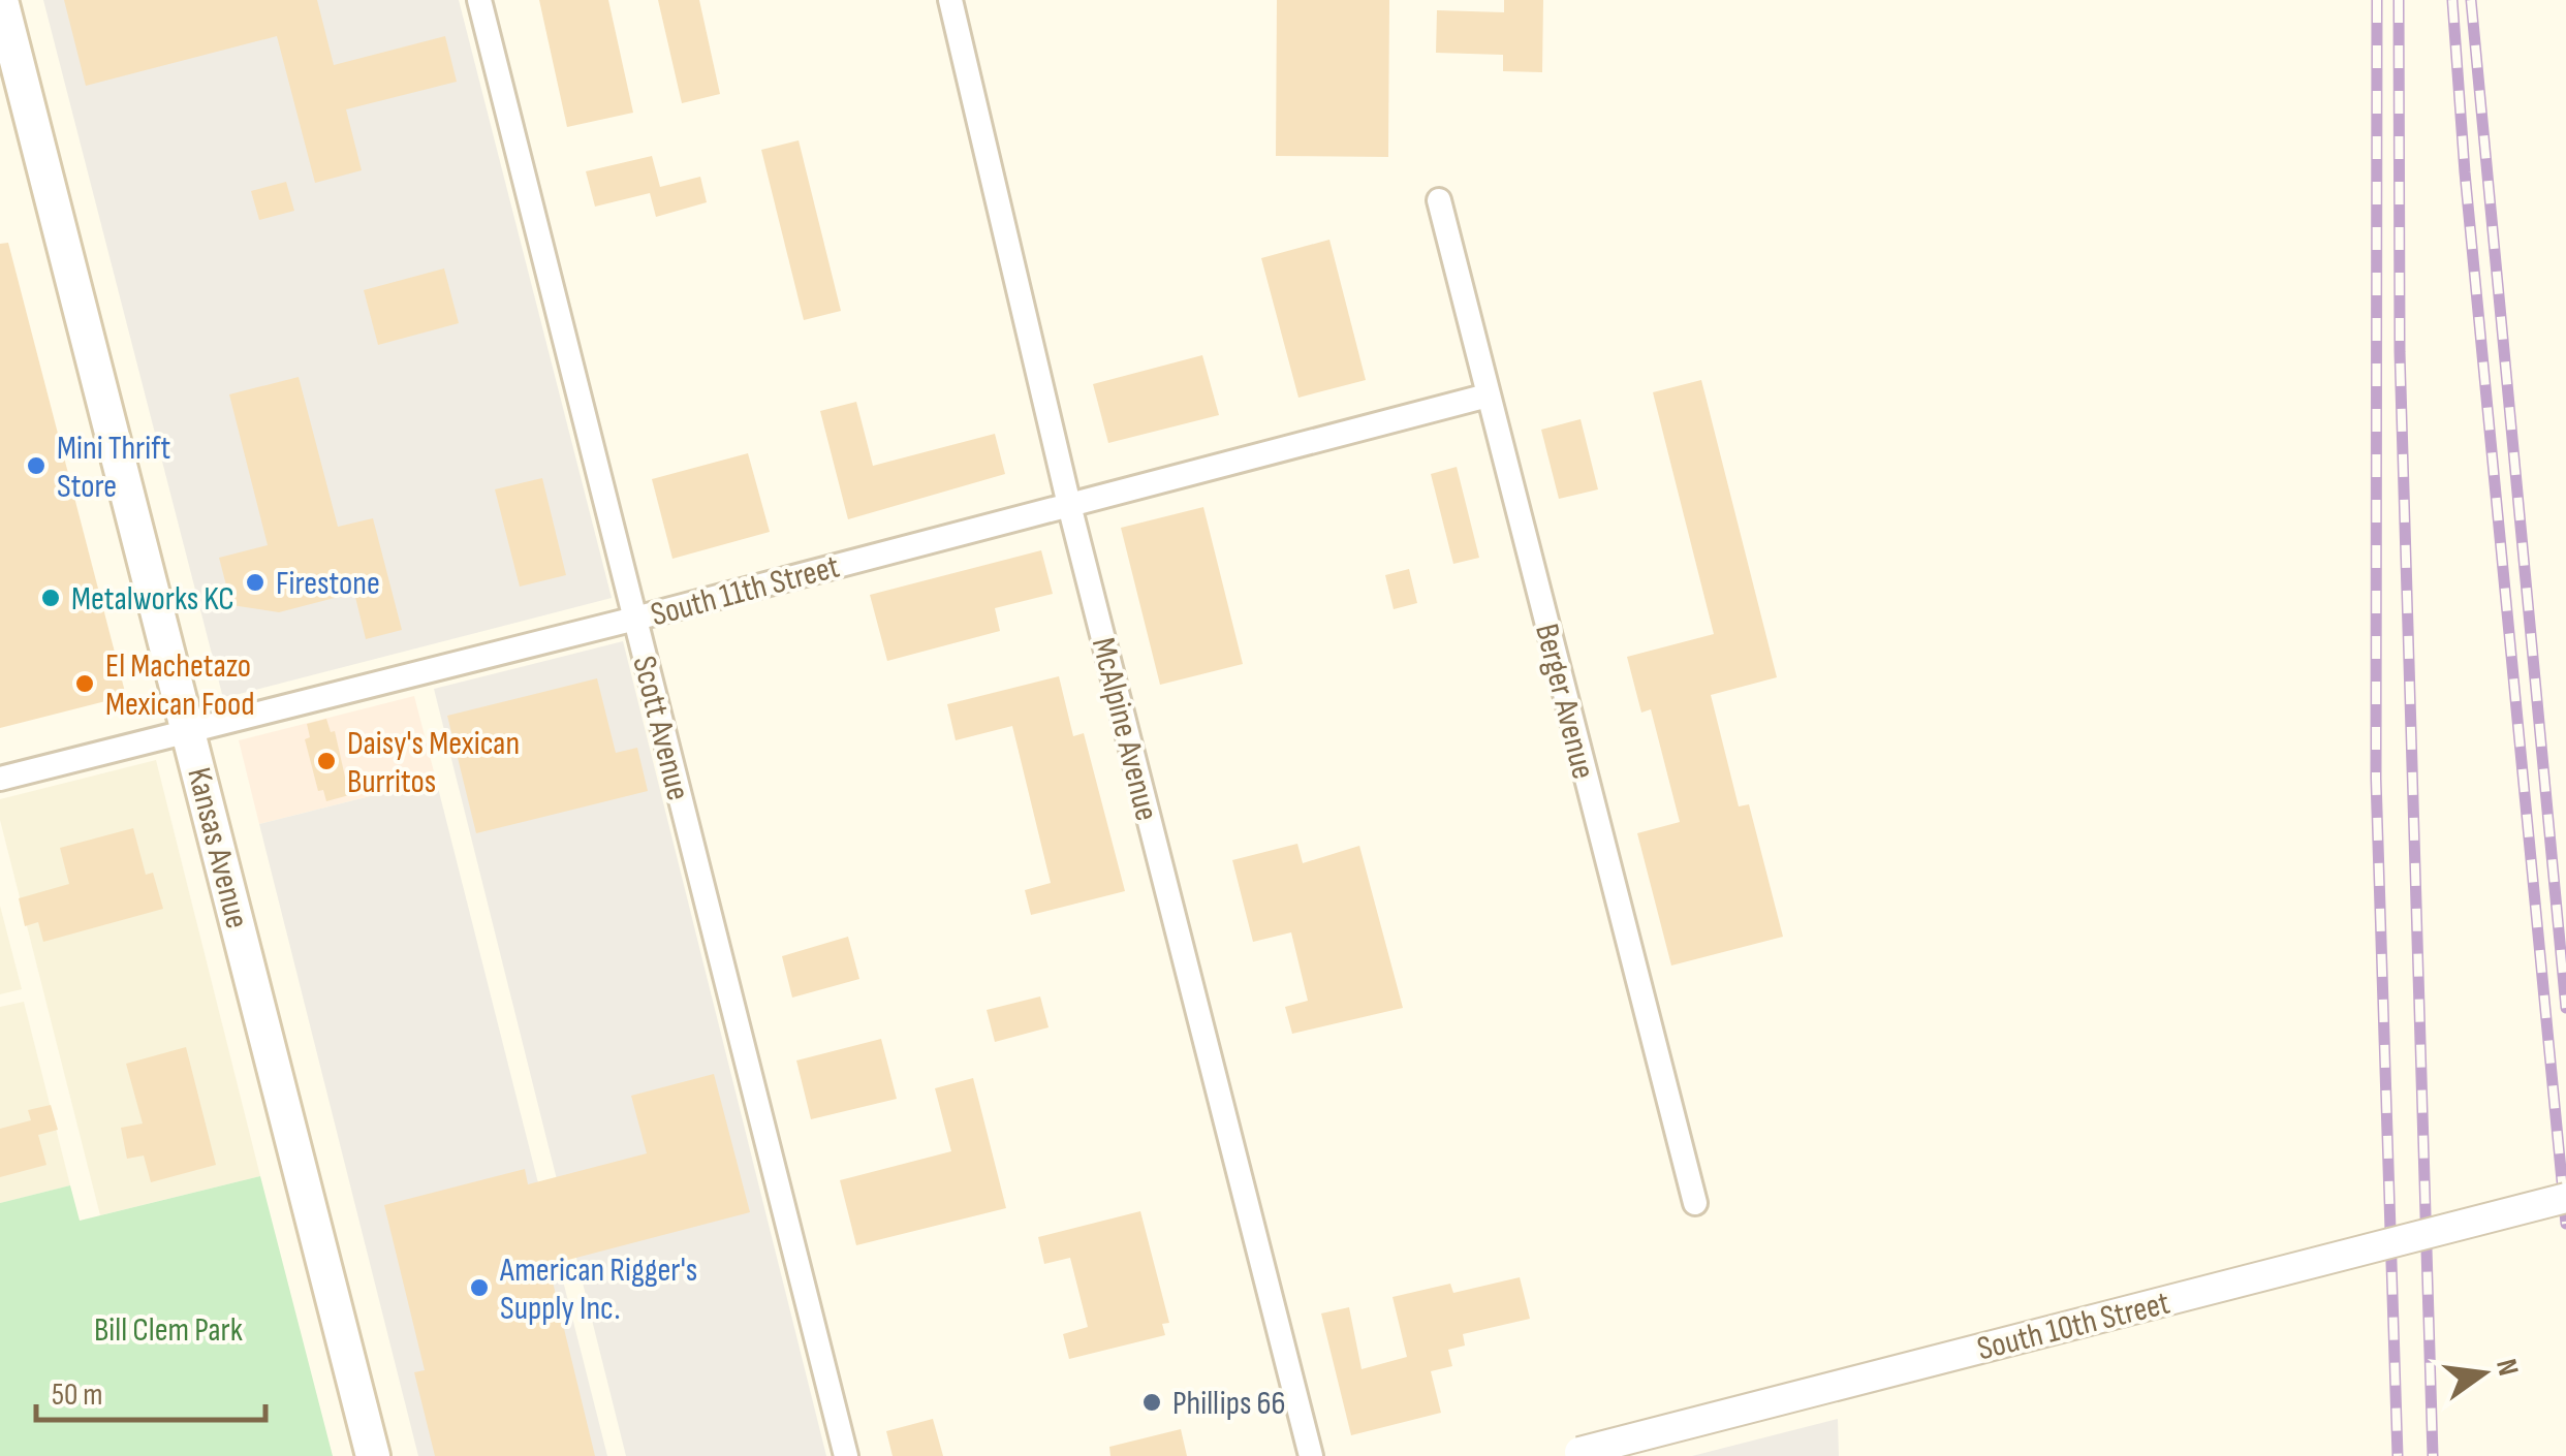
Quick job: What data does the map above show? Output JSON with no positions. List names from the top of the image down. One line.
{"streets":{"main road":["Kansas Avenue"],"street":["South 11th Street","Berger Avenue","Scott Avenue","McAlpine Avenue","South 10th Street"]},"crossings":[["South 11th Street","Berger Avenue"],["South 11th Street","Scott Avenue"],["South 11th Street","McAlpine Avenue"],["South 11th Street","Kansas Avenue"]],"parks":["Bill Clem Park"],"places":["Mini Thrift Store","Firestone","Metalworks KC","El Machetazo Mexican Food","Daisy's Mexican Burritos","American Rigger's Supply Inc.","Phillips 66"],"scale_bar":"50 m","north":"right"}
